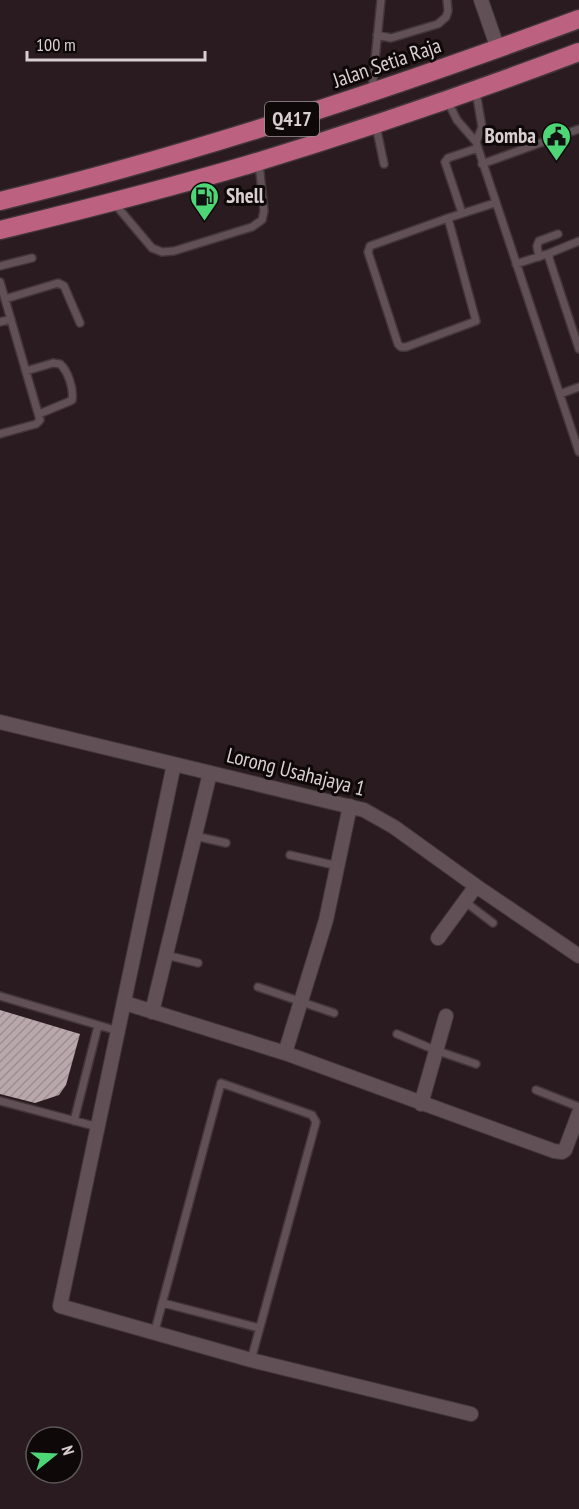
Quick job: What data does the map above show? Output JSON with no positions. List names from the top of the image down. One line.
{"streets":{"highway":["Jalan Setia Raja","Q417"],"street":["Lorong Usahajaya 1"]},"places":{"public building":["Bomba"],"fuel station":["Shell"]},"scale_bar":"100 m","north":"right"}
